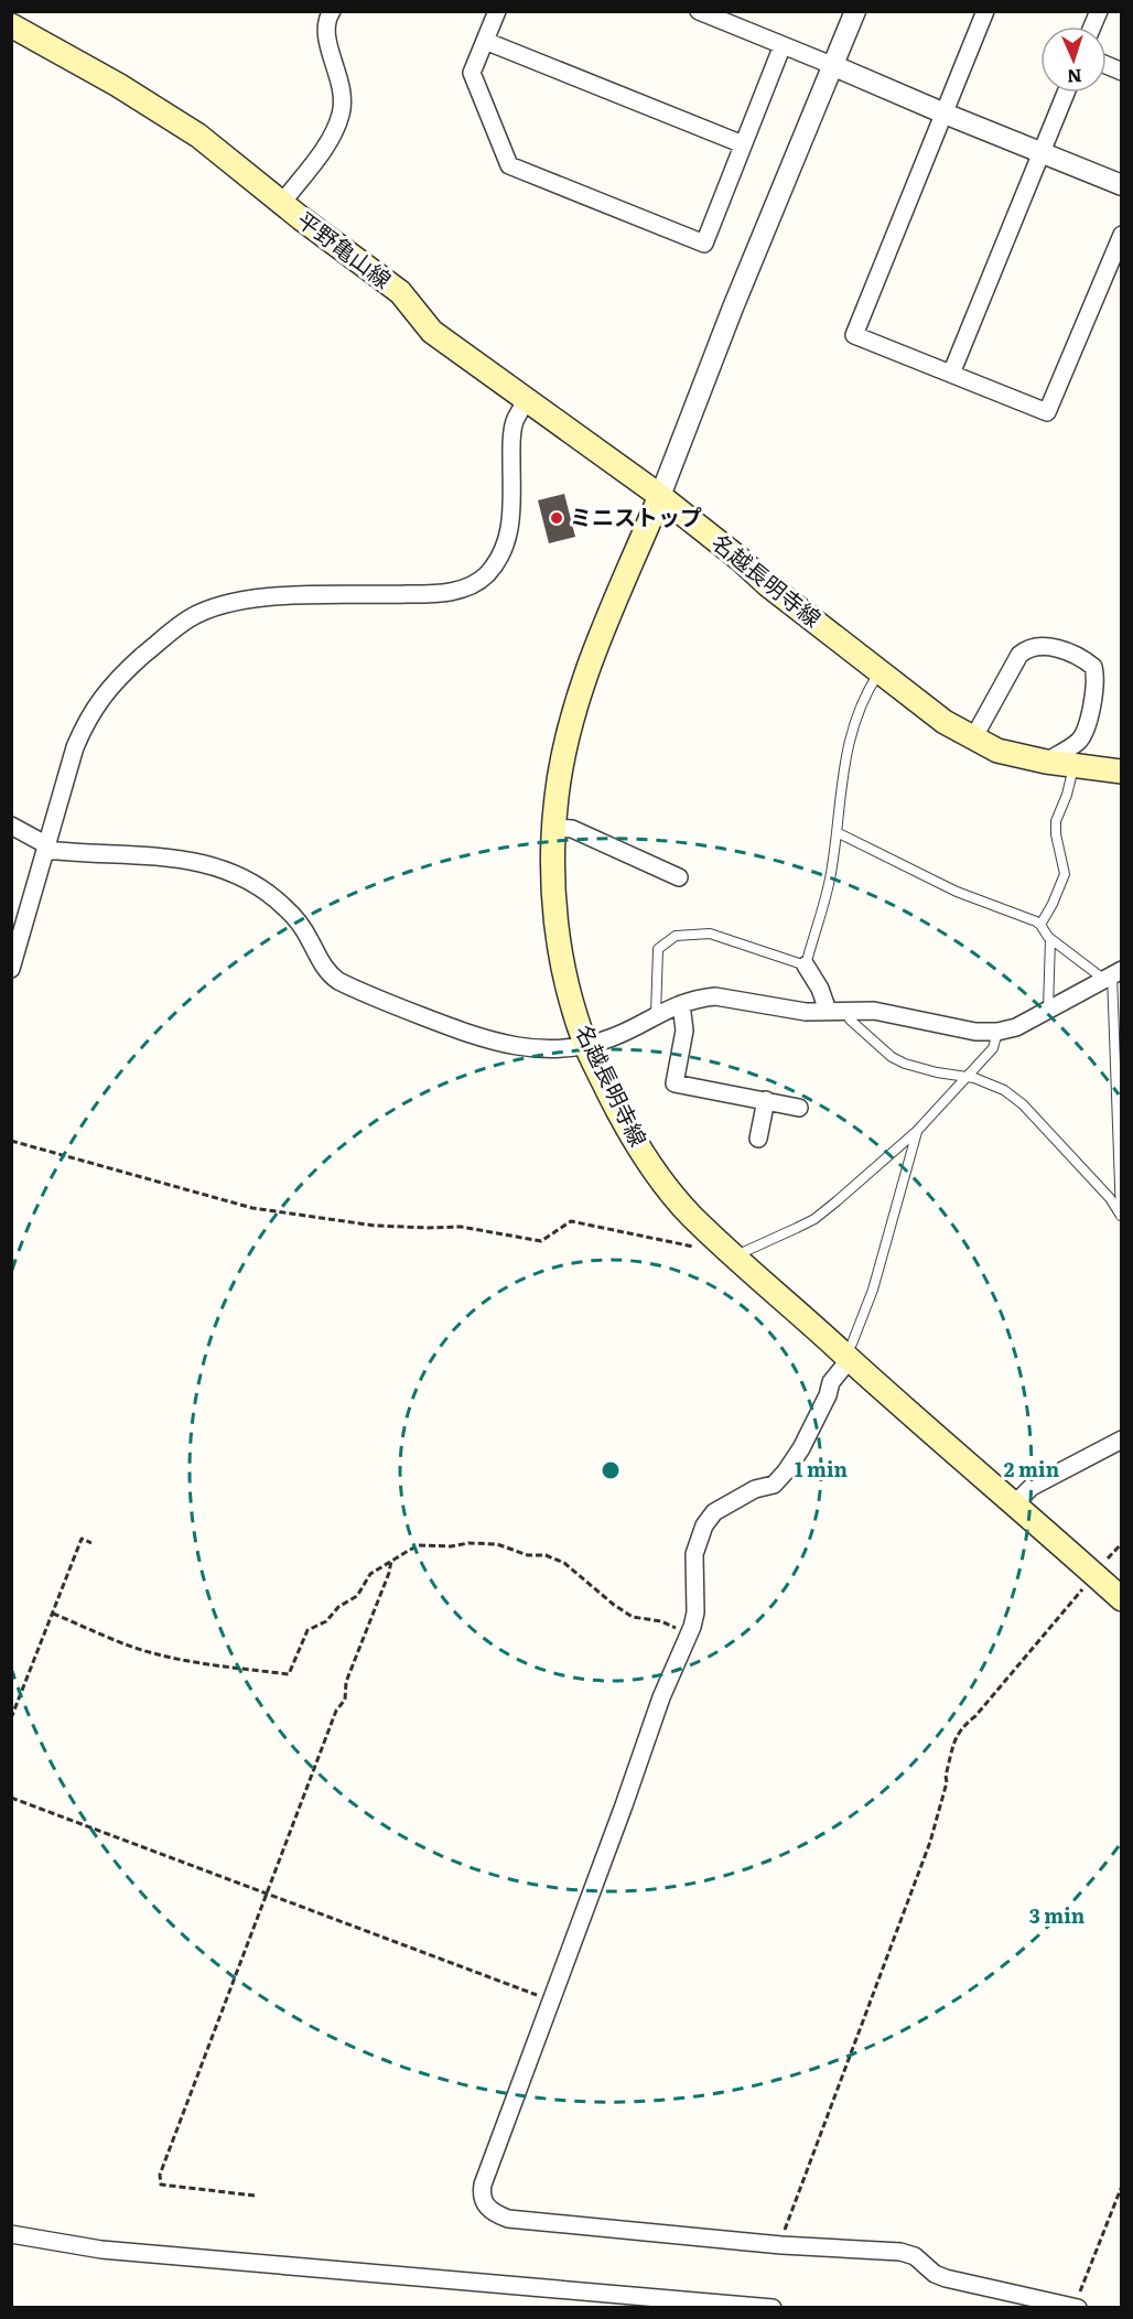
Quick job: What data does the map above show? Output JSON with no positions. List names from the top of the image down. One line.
{"streets":{"main road":["平野亀山線","名越長明寺線"]},"crossings":[["平野亀山線","名越長明寺線"]],"places":["ミニストップ"],"north":"bottom","rings":["1 min","2 min","3 min"]}
